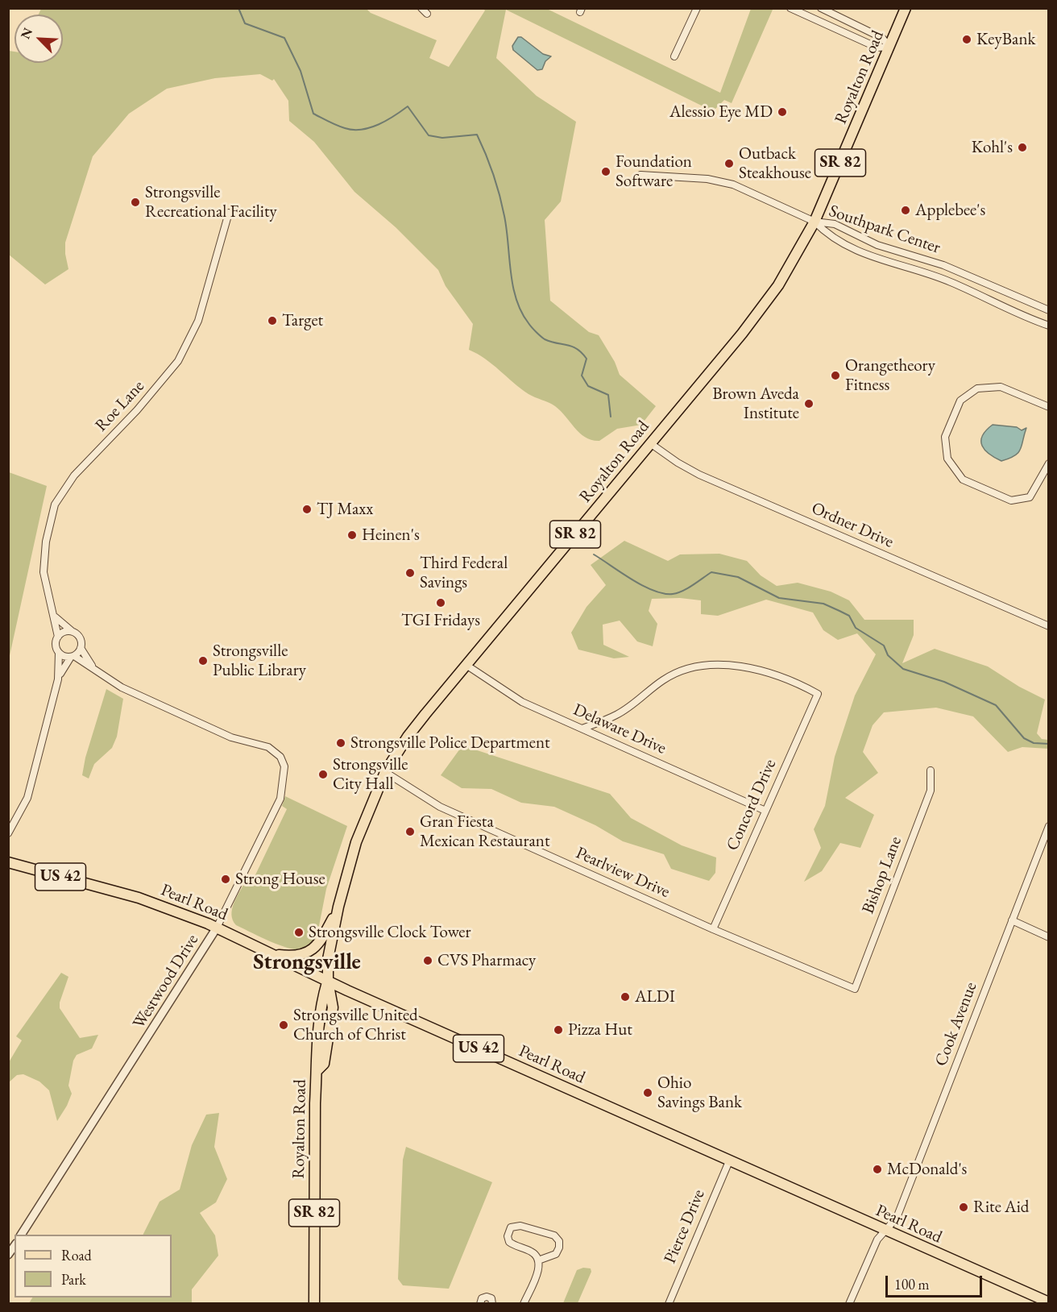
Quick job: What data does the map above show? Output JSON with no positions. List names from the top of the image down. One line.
{"streets":{"main road":["Royalton Road","SR 82","US 42","Pearl Road"],"street":["Southpark Center","Roe Lane","Ordner Drive","Delaware Drive","Concord Drive","Pearlview Drive","Bishop Lane","Westwood Drive","Cook Avenue","Pierce Drive"]},"crossings":[["Royalton Road","Southpark Center"],["Royalton Road","Ordner Drive"],["Royalton Road","Delaware Drive"],["Royalton Road","Pearlview Drive"],["Royalton Road","Pearl Road"],["Roe Lane","Westwood Drive"],["Delaware Drive","Concord Drive"],["Concord Drive","Pearlview Drive"],["Pearlview Drive","Bishop Lane"],["Pearl Road","Westwood Drive"],["Pearl Road","Cook Avenue"],["Pearl Road","Pierce Drive"]],"districts":["Strongsville"],"places":["KeyBank","Alessio Eye MD","Kohl's","Outback Steakhouse","Foundation Software","Strongsville Recreational Facility","Applebee's","Target","Orangetheory Fitness","Brown Aveda Institute","TJ Maxx","Heinen's","Third Federal Savings","TGI Fridays","Strongsville Public Library","Strongsville Police Department","Strongsville City Hall","Gran Fiesta Mexican Restaurant","Strong House","Strongsville Clock Tower","CVS Pharmacy","ALDI","Strongsville United Church of Christ","Pizza Hut","Ohio Savings Bank","McDonald's","Rite Aid"],"legend":["Road","Park"],"scale_bar":"100 m","north":"top left"}
